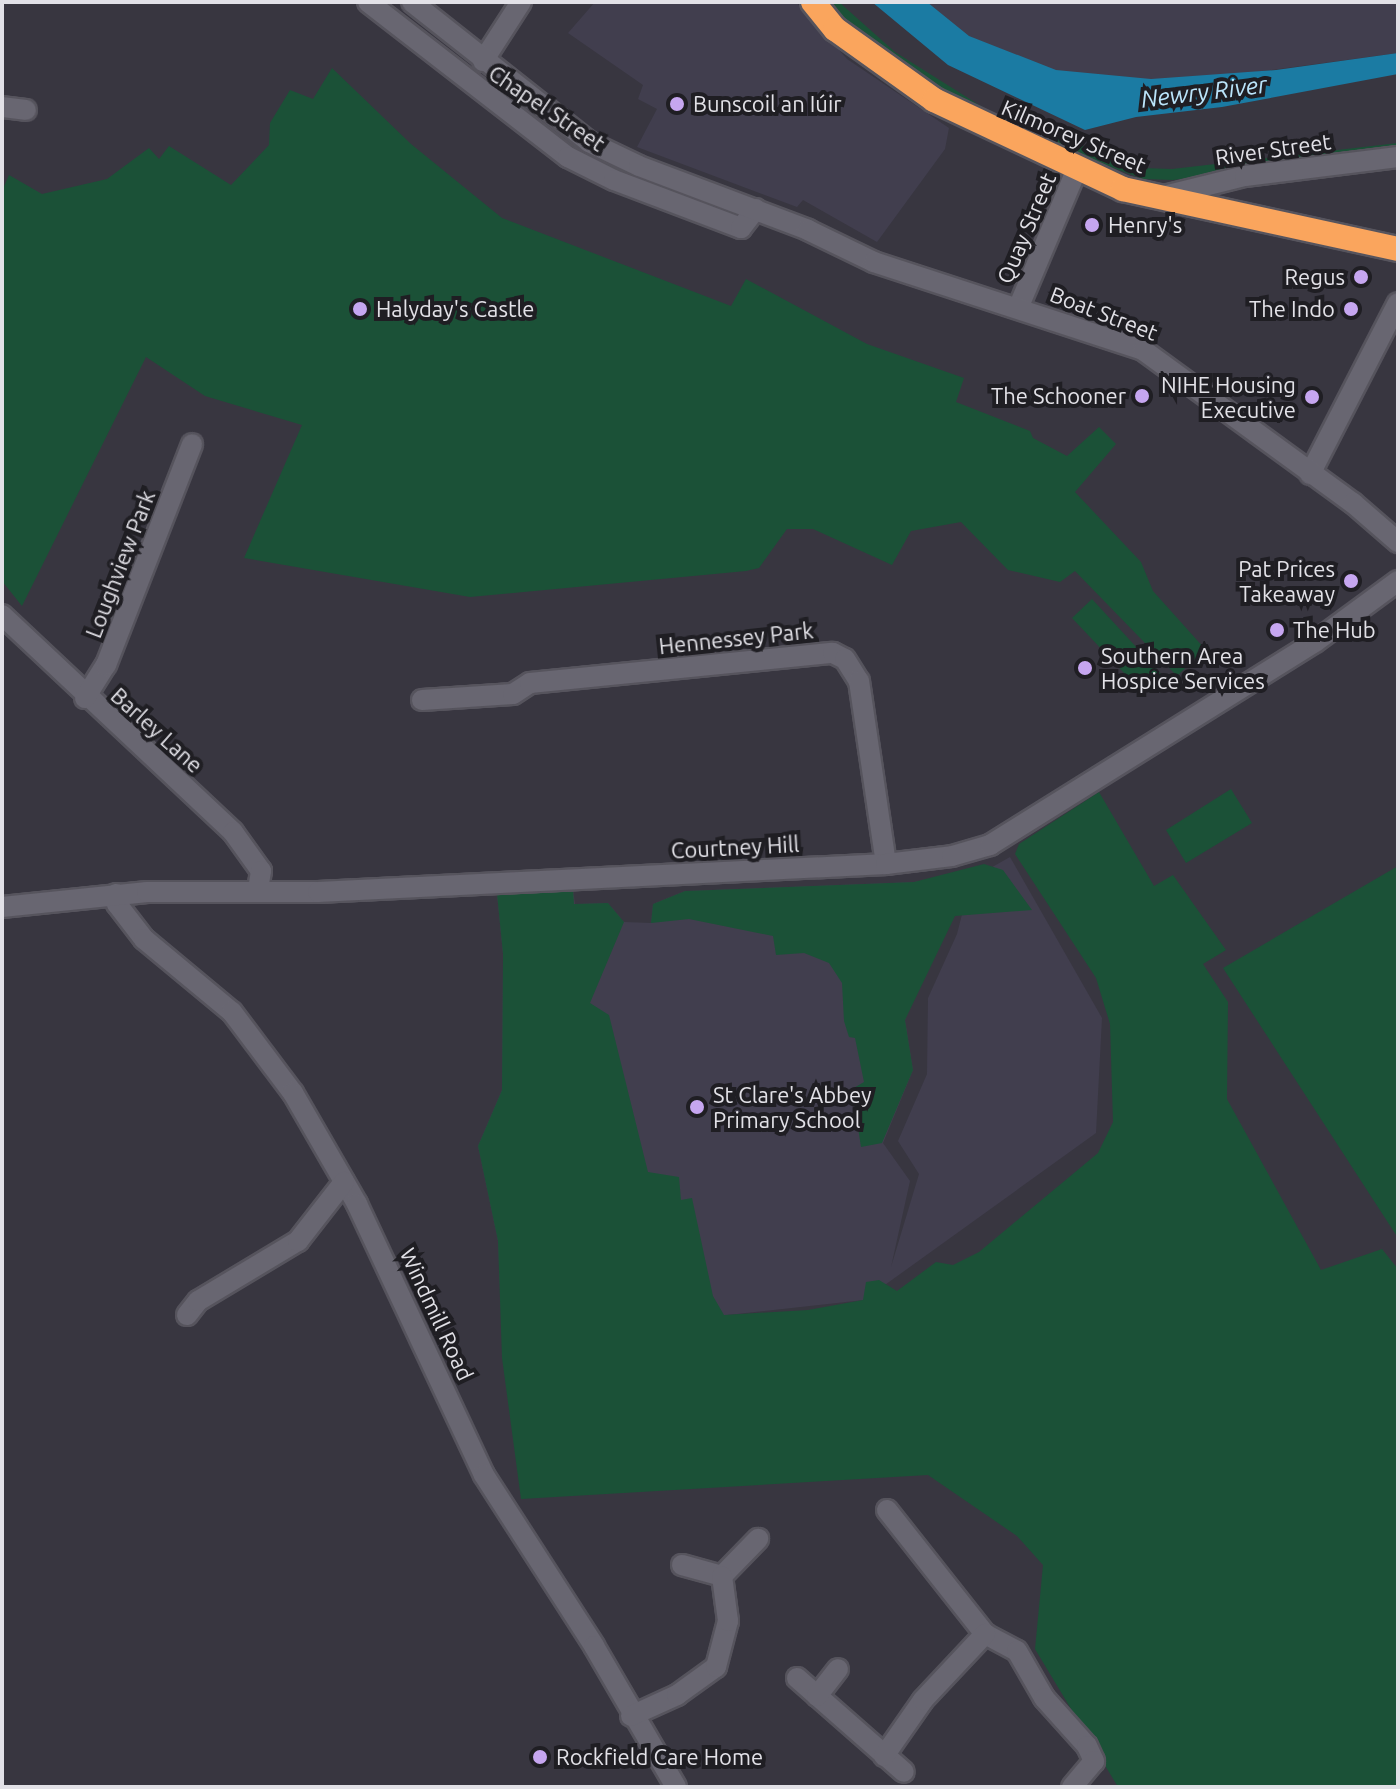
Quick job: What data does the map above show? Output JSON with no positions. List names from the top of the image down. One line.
{"streets":{"highway":["Kilmorey Street"],"street":["Chapel Street","River Street","Quay Street","Boat Street","Loughview Park","Hennessey Park","Barley Lane","Courtney Hill","Windmill Road"]},"crossings":[["Chapel Street","Quay Street"],["Chapel Street","Boat Street"],["Kilmorey Street","River Street"],["Kilmorey Street","Quay Street"],["Quay Street","Boat Street"],["Loughview Park","Barley Lane"],["Hennessey Park","Courtney Hill"],["Barley Lane","Courtney Hill"],["Courtney Hill","Windmill Road"]],"water":["Newry River"],"places":["Bunscoil an Iúir","Henry's","Regus","Halyday's Castle","The Indo","The Schooner","NIHE Housing Executive","Pat Prices Takeaway","The Hub","Southern Area Hospice Services","St Clare's Abbey Primary School","Rockfield Care Home"]}
